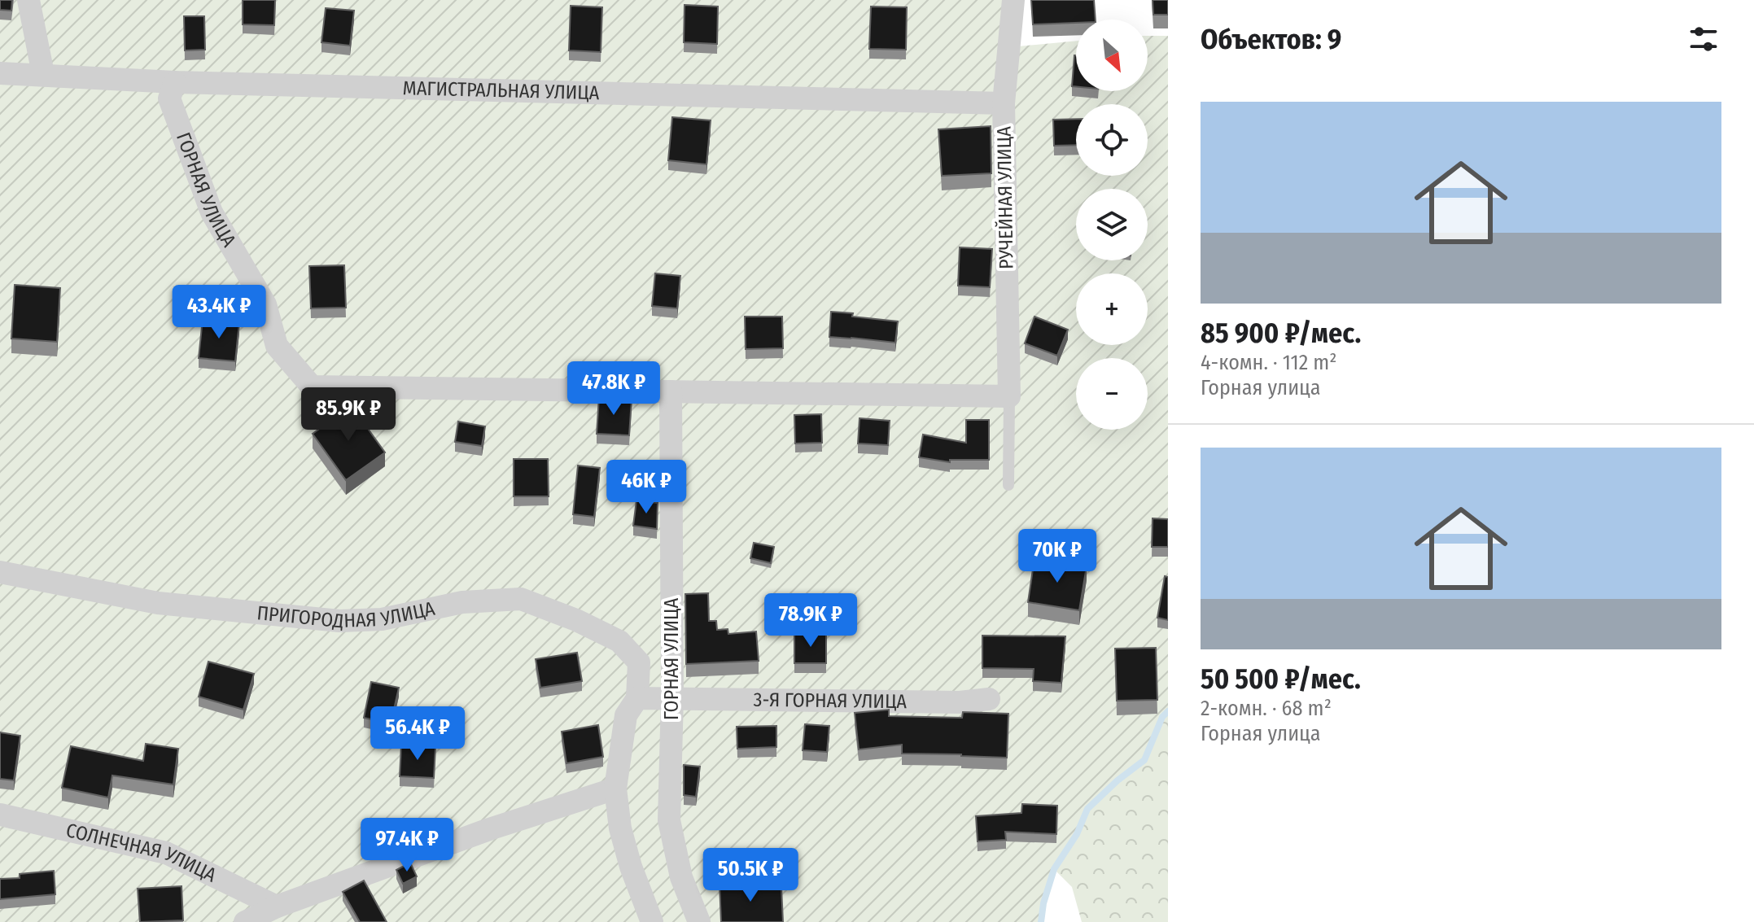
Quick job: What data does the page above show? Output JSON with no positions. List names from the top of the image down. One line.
{"streets":{"street":["МАГИСТРАЛЬНАЯ УЛИЦА","ГОРНАЯ УЛИЦА","РУЧЕЙНАЯ УЛИЦА","ПРИГОРОДНАЯ УЛИЦА","3-Я ГОРНАЯ УЛИЦА","СОЛНЕЧНАЯ УЛИЦА"]},"crossings":[["МАГИСТРАЛЬНАЯ УЛИЦА","ГОРНАЯ УЛИЦА"],["МАГИСТРАЛЬНАЯ УЛИЦА","РУЧЕЙНАЯ УЛИЦА"],["ГОРНАЯ УЛИЦА","РУЧЕЙНАЯ УЛИЦА"],["ГОРНАЯ УЛИЦА","3-Я ГОРНАЯ УЛИЦА"],["ПРИГОРОДНАЯ УЛИЦА","3-Я ГОРНАЯ УЛИЦА"]],"north":"bottom right","page":{"heading":"Объектов: 9","map_buttons":["+","−"],"list":[{"name":"85 900 ₽/мес.","note":"4-комн. · 112 m² · Горная улица"},{"name":"50 500 ₽/мес.","note":"2-комн. · 68 m² · Горная улица"}],"price":["43.4K ₽","47.8K ₽","85.9K ₽","46K ₽","70K ₽","78.9K ₽","56.4K ₽","97.4K ₽","50.5K ₽"]}}
